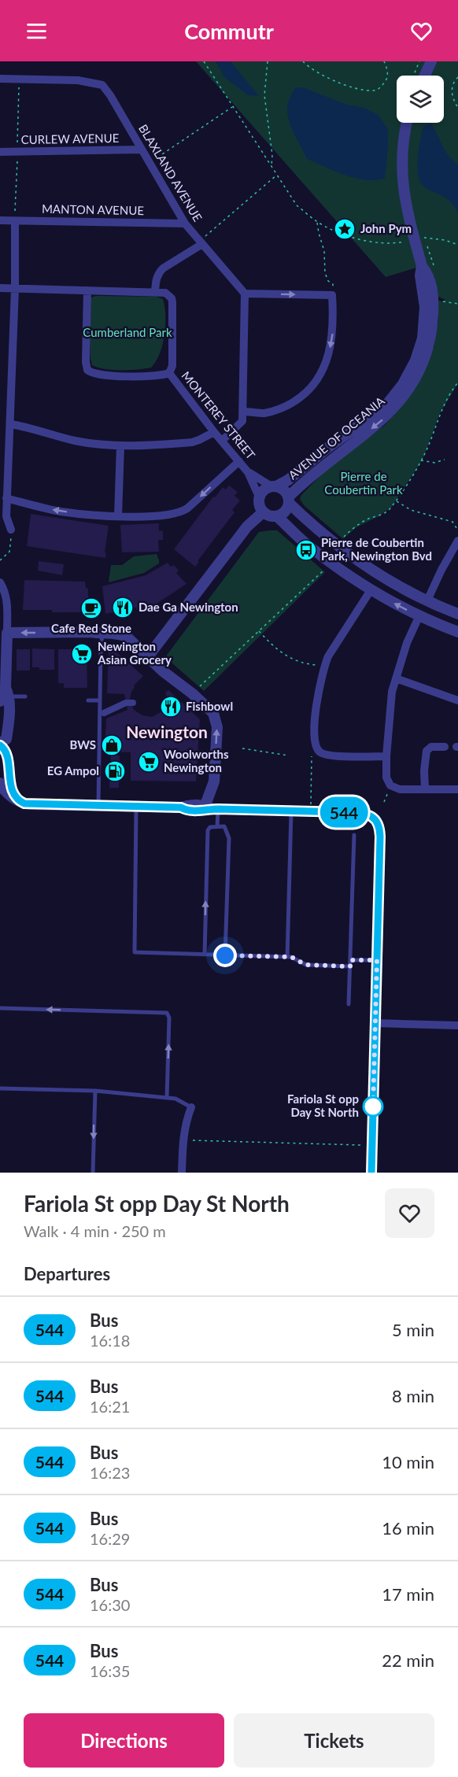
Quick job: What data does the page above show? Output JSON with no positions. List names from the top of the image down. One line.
{"streets":{"street":["CURLEW AVENUE","BLAXLAND AVENUE","MANTON AVENUE","MONTEREY STREET","AVENUE OF OCEANIA"]},"crossings":[["CURLEW AVENUE","BLAXLAND AVENUE"],["BLAXLAND AVENUE","MANTON AVENUE"],["MONTEREY STREET","AVENUE OF OCEANIA"]],"districts":["Newington"],"parks":["Cumberland Park","Pierre de Coubertin Park"],"places":{"place":["John Pym"],"bus stop":["Pierre de Coubertin Park, Newington Bvd"],"restaurant":["Dae Ga Newington","Fishbowl"],"cafe":["Cafe Red Stone"],"supermarket":["Newington Asian Grocery","Woolworths Newington"],"shop":["BWS"],"fuel station":["EG Ampol"],"other":["Fariola St opp Day St North"]},"lines":["bus line 544"],"page":{"header":"Commutr","on_map":"544","heading":[["Fariola St opp Day St North","Walk · 4 min · 250 m"],"Departures"],"list":[{"mark":"544","name":"Bus","note":"16:18","value":"5 min"},{"mark":"544","name":"Bus","note":"16:21","value":"8 min"},{"mark":"544","name":"Bus","note":"16:23","value":"10 min"},{"mark":"544","name":"Bus","note":"16:29","value":"16 min"},{"mark":"544","name":"Bus","note":"16:30","value":"17 min"},{"mark":"544","name":"Bus","note":"16:35","value":"22 min"}],"buttons":["Directions","Tickets"]}}
